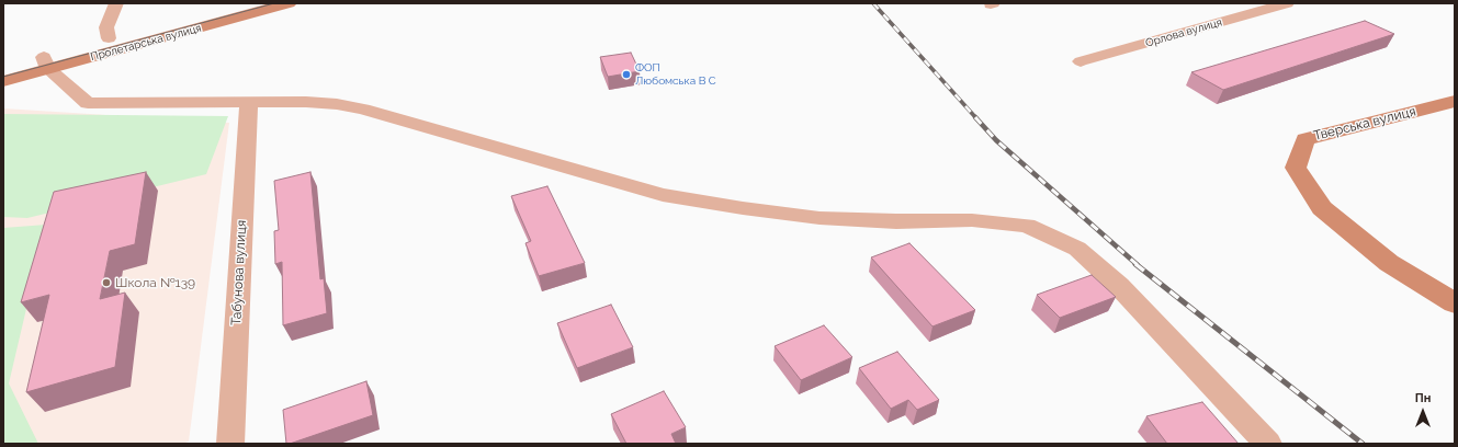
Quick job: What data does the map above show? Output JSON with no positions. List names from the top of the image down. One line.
{"streets":{"main road":["Пролетарська вулиця","Тверська вулиця"],"street":["Орлова вулиця","Табунова вулиця"]},"places":["ФОП Любомська В С","Школа №139"],"north":"top"}
